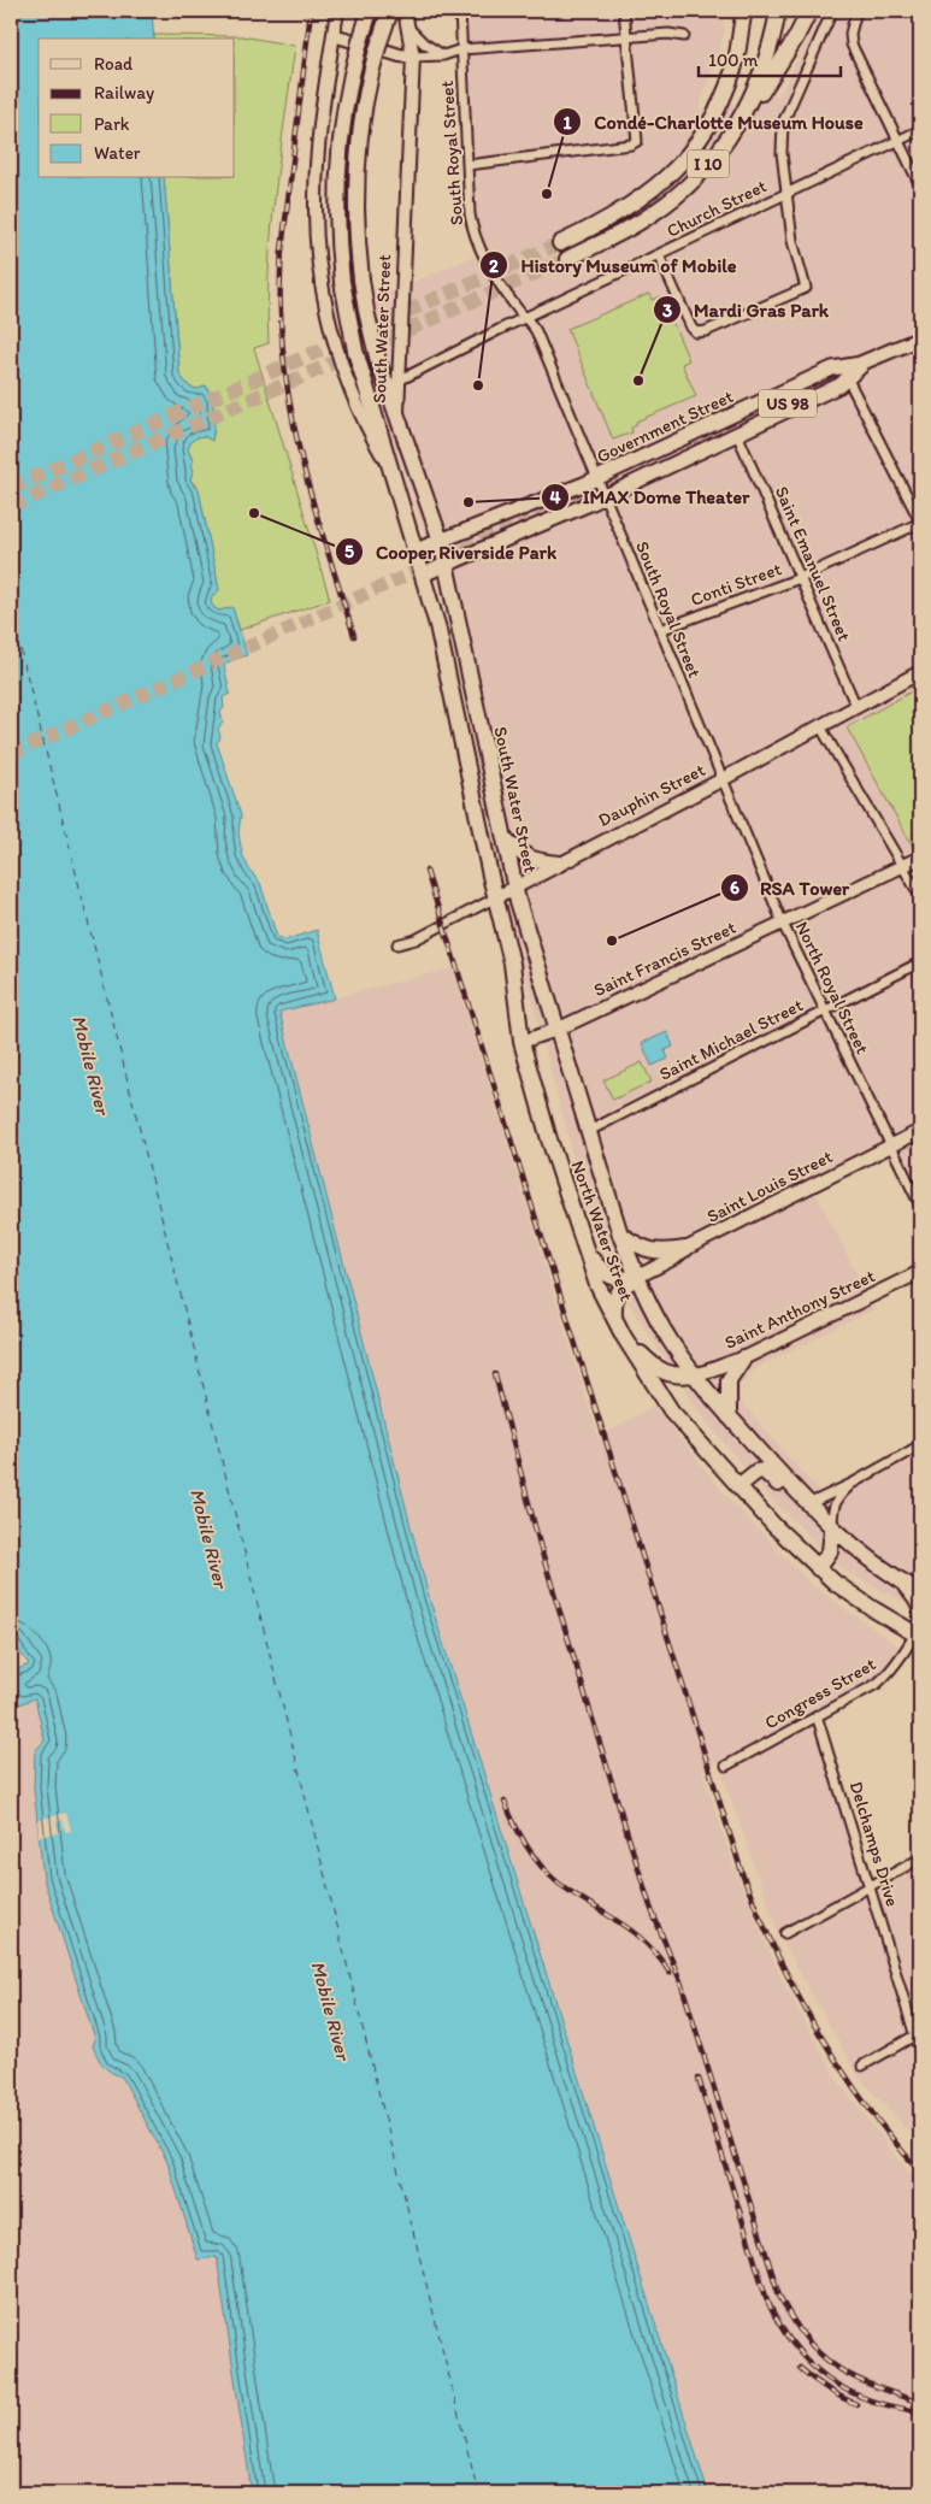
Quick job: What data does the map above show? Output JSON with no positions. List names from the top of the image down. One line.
{"streets":{"highway":["I 10","South Water Street","North Water Street"],"main road":["US 98","Government Street"],"street":["South Royal Street","Church Street","Saint Emanuel Street","Conti Street","Dauphin Street","Saint Francis Street","North Royal Street","Saint Michael Street","Saint Louis Street","Saint Anthony Street","Congress Street","Delchamps Drive"]},"crossings":[["South Royal Street","Church Street"],["South Royal Street","Government Street"],["South Royal Street","Conti Street"],["South Royal Street","Dauphin Street"],["South Royal Street","North Royal Street"],["Church Street","South Water Street"],["South Water Street","Government Street"],["South Water Street","Dauphin Street"],["South Water Street","North Water Street"],["Government Street","Saint Emanuel Street"],["Saint Emanuel Street","Conti Street"],["Saint Emanuel Street","Dauphin Street"],["Dauphin Street","North Royal Street"],["Dauphin Street","North Water Street"],["Saint Francis Street","North Royal Street"],["Saint Francis Street","North Water Street"],["North Royal Street","Saint Michael Street"],["North Royal Street","Saint Louis Street"],["Saint Michael Street","North Water Street"],["Saint Louis Street","North Water Street"],["North Water Street","Saint Anthony Street"],["North Water Street","Congress Street"],["Congress Street","Delchamps Drive"]],"water":["Mobile River"],"places":["Condé-Charlotte Museum House","Mardi Gras Park","History Museum of Mobile","IMAX Dome Theater","Cooper Riverside Park","RSA Tower"],"legend":["Road","Railway","Park","Water"],"scale_bar":"100 m"}
